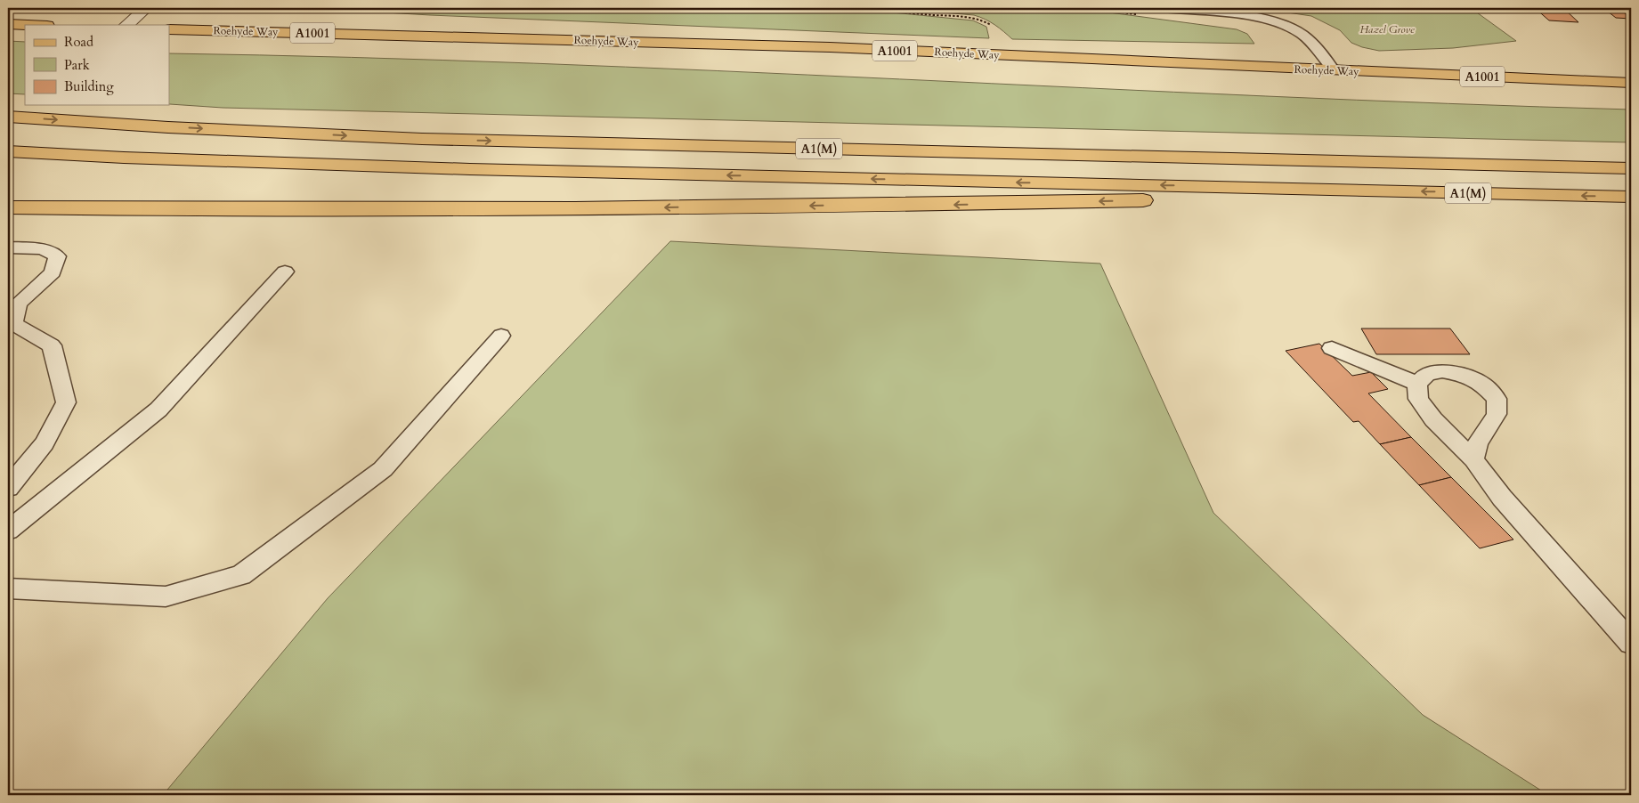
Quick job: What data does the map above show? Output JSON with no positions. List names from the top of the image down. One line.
{"streets":{"main road":["Roehyde Way","A1001","A1(M)"]},"parks":["Hazel Grove"],"legend":["Road","Park","Building"]}
